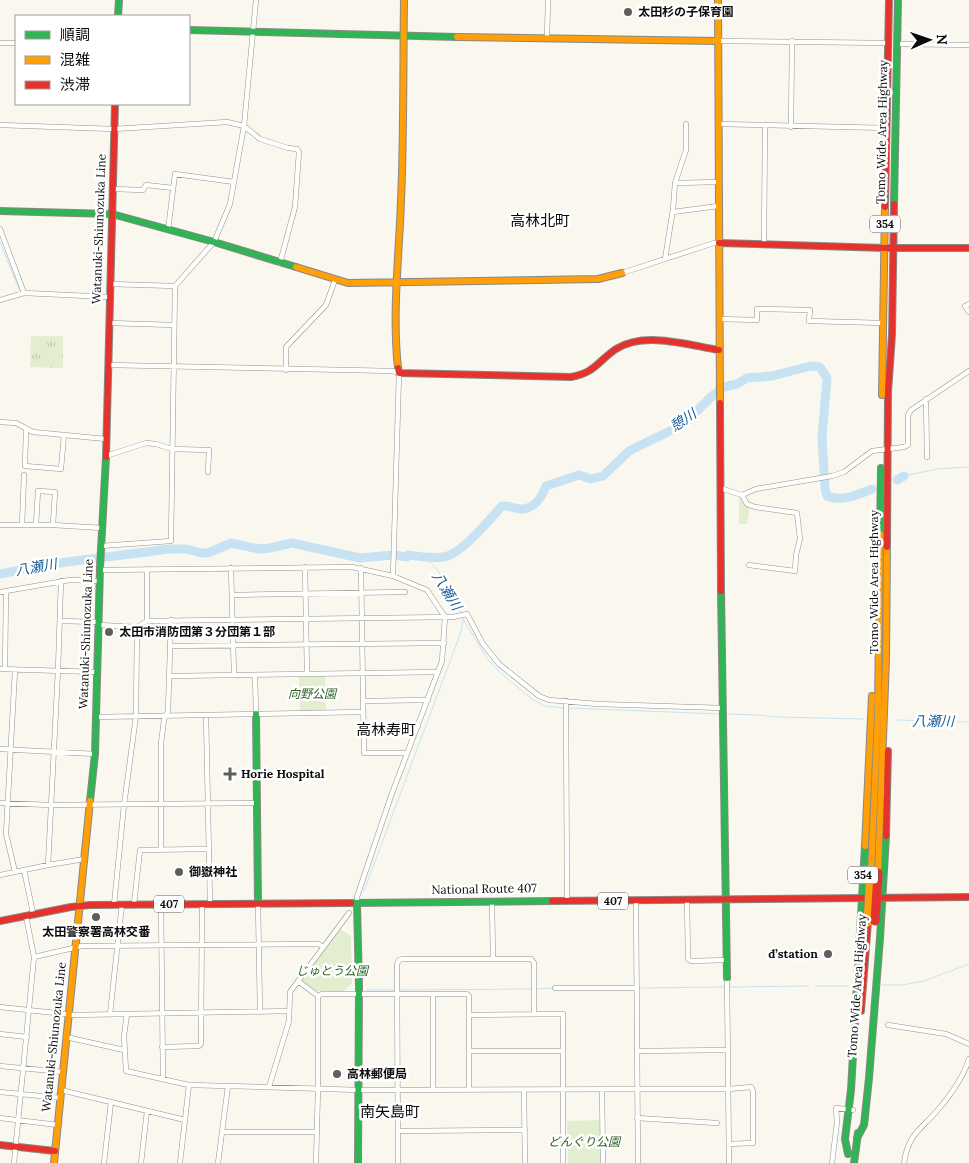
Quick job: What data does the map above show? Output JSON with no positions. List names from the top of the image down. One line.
{"streets":{"main road":["Tomo Wide Area Highway","354","Watanuki-Shiunozuka Line","National Route 407","407"]},"crossings":[["Tomo Wide Area Highway","354"],["354","National Route 407"],["Watanuki-Shiunozuka Line","National Route 407"]],"districts":["高林北町","高林寿町","南矢島町"],"water":["憩川","八瀬川"],"parks":["向野公園","じゅとう公園","どんぐり公園"],"places":{"other":["太田杉の子保育園","太田市消防団第３分団第１部","御嶽神社","太田警察署高林交番","d’station","高林郵便局"],"health":["Horie Hospital"]},"legend":["順調","混雑","渋滞"],"north":"right"}
